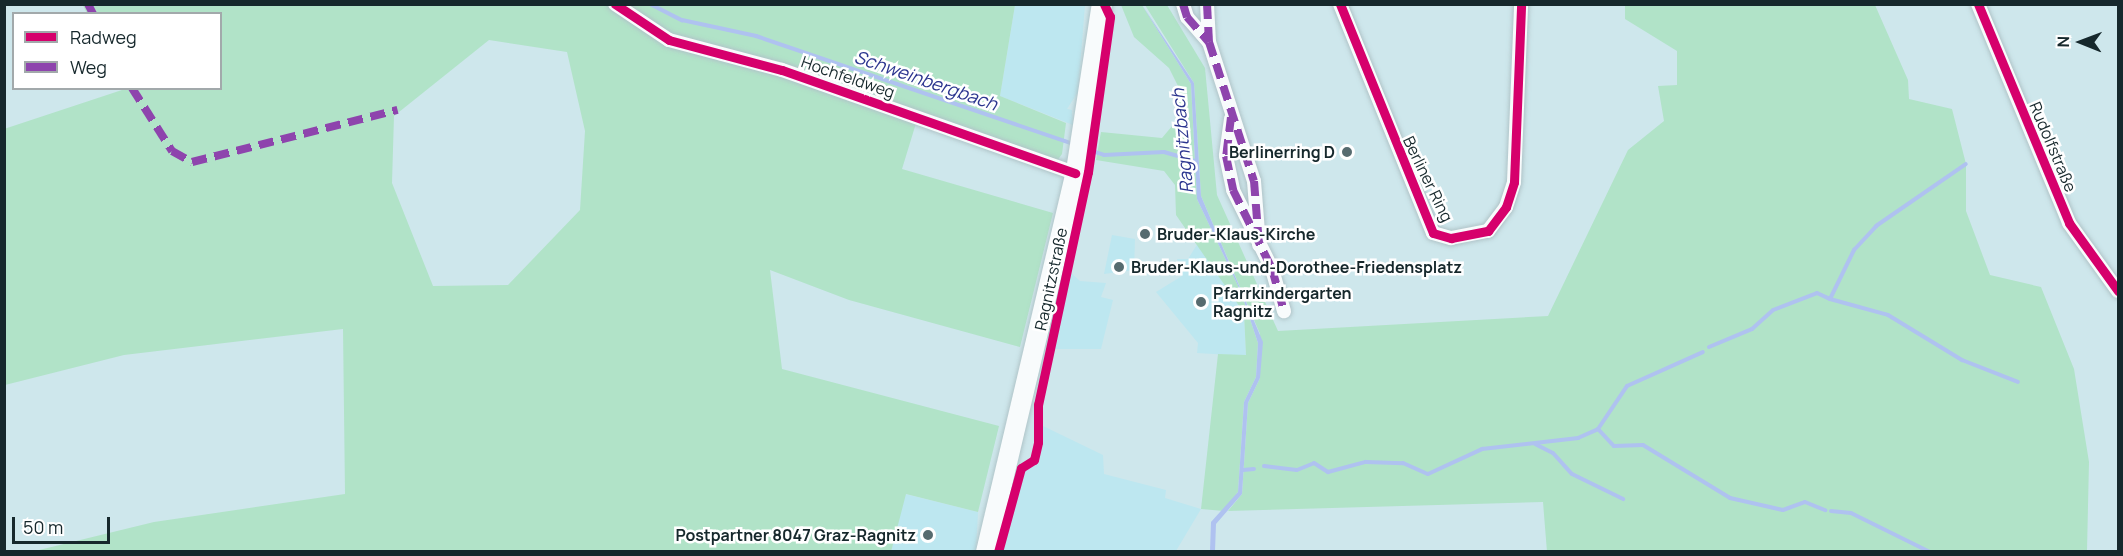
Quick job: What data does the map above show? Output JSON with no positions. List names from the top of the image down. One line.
{"streets":{"main road":["Ragnitzstraße"],"street":["Hochfeldweg","Rudolfstraße","Berliner Ring"]},"crossings":[["Hochfeldweg","Ragnitzstraße"]],"water":["Schweinbergbach","Ragnitzbach"],"places":["Berlinerring D","Bruder-Klaus-Kirche","Bruder-Klaus-und-Dorothee-Friedensplatz","Pfarrkindergarten Ragnitz","Postpartner 8047 Graz-Ragnitz"],"legend":["Radweg","Weg"],"scale_bar":"50 m","north":"left"}
